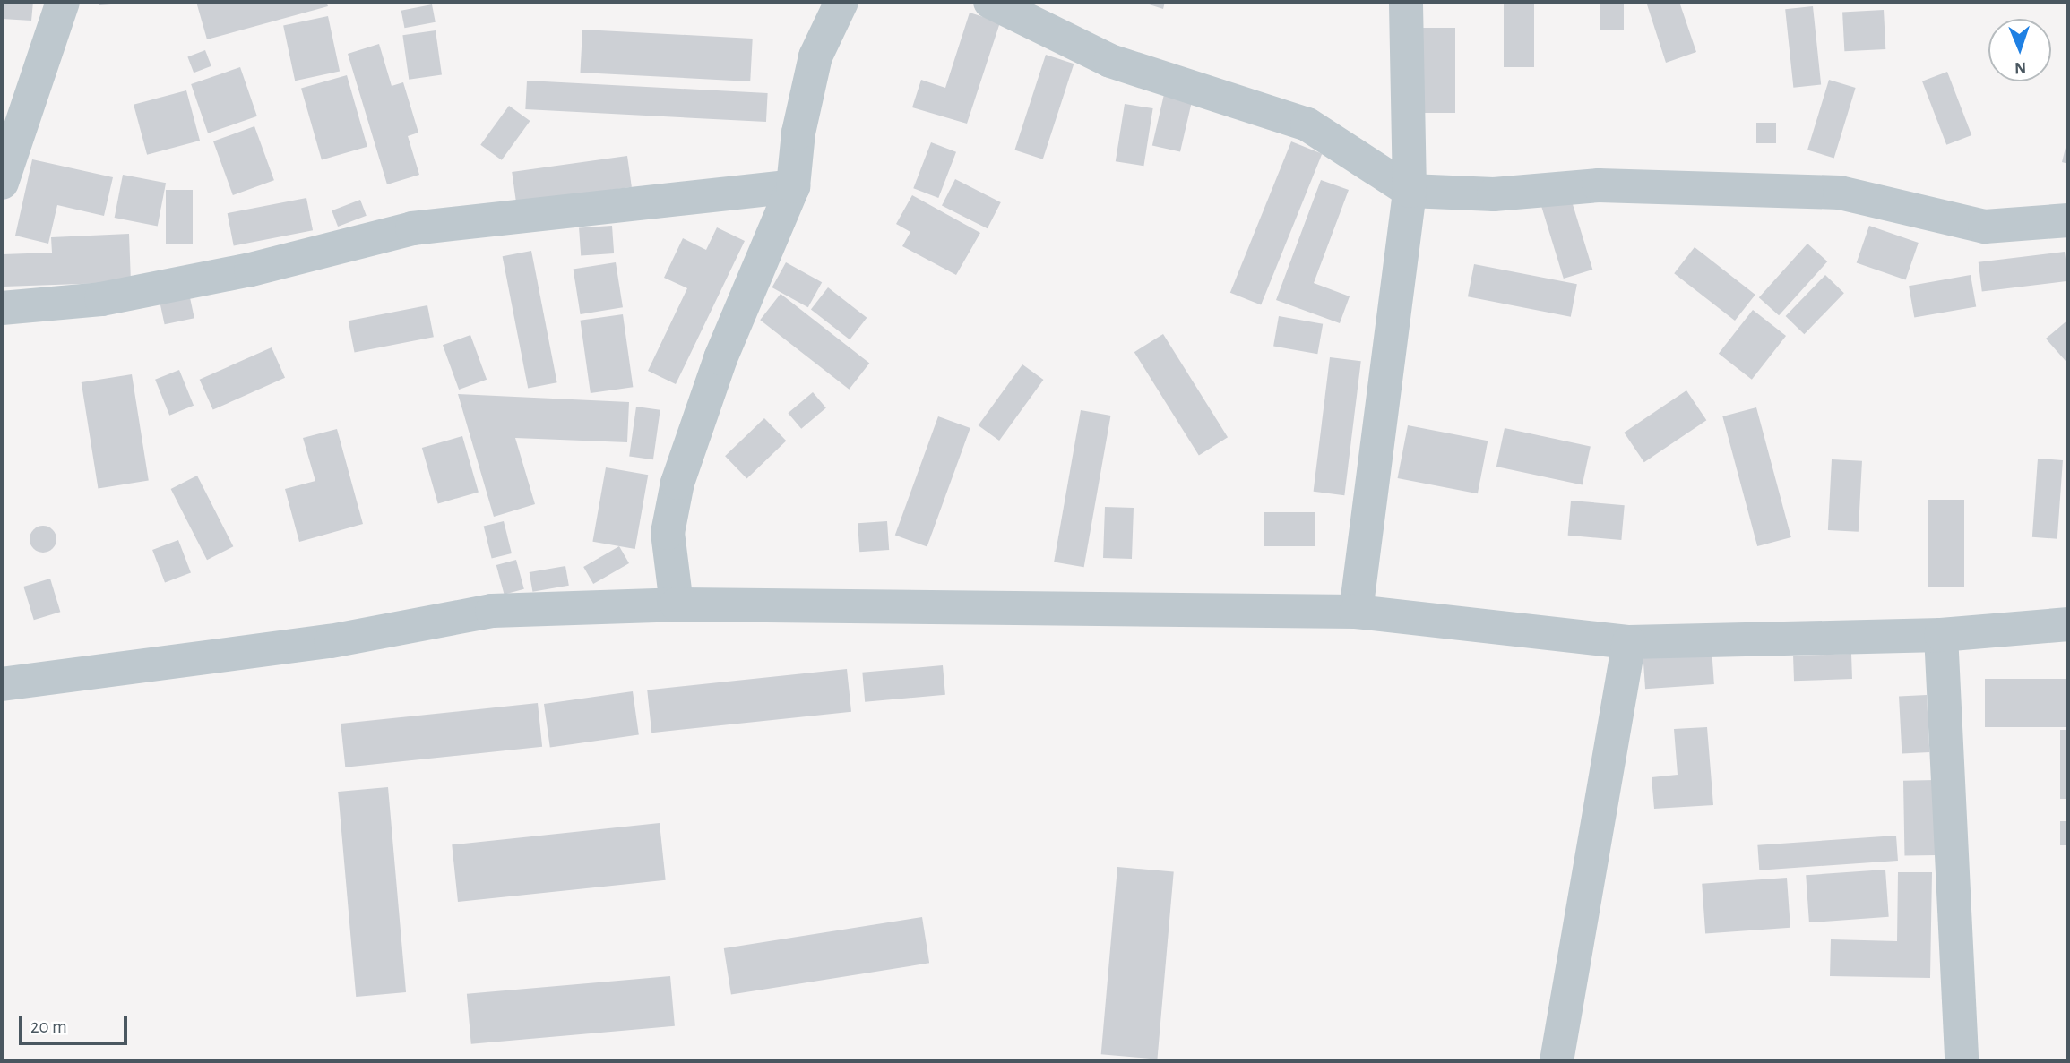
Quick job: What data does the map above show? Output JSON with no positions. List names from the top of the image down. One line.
{"scale_bar":"20 m","north":"bottom"}
